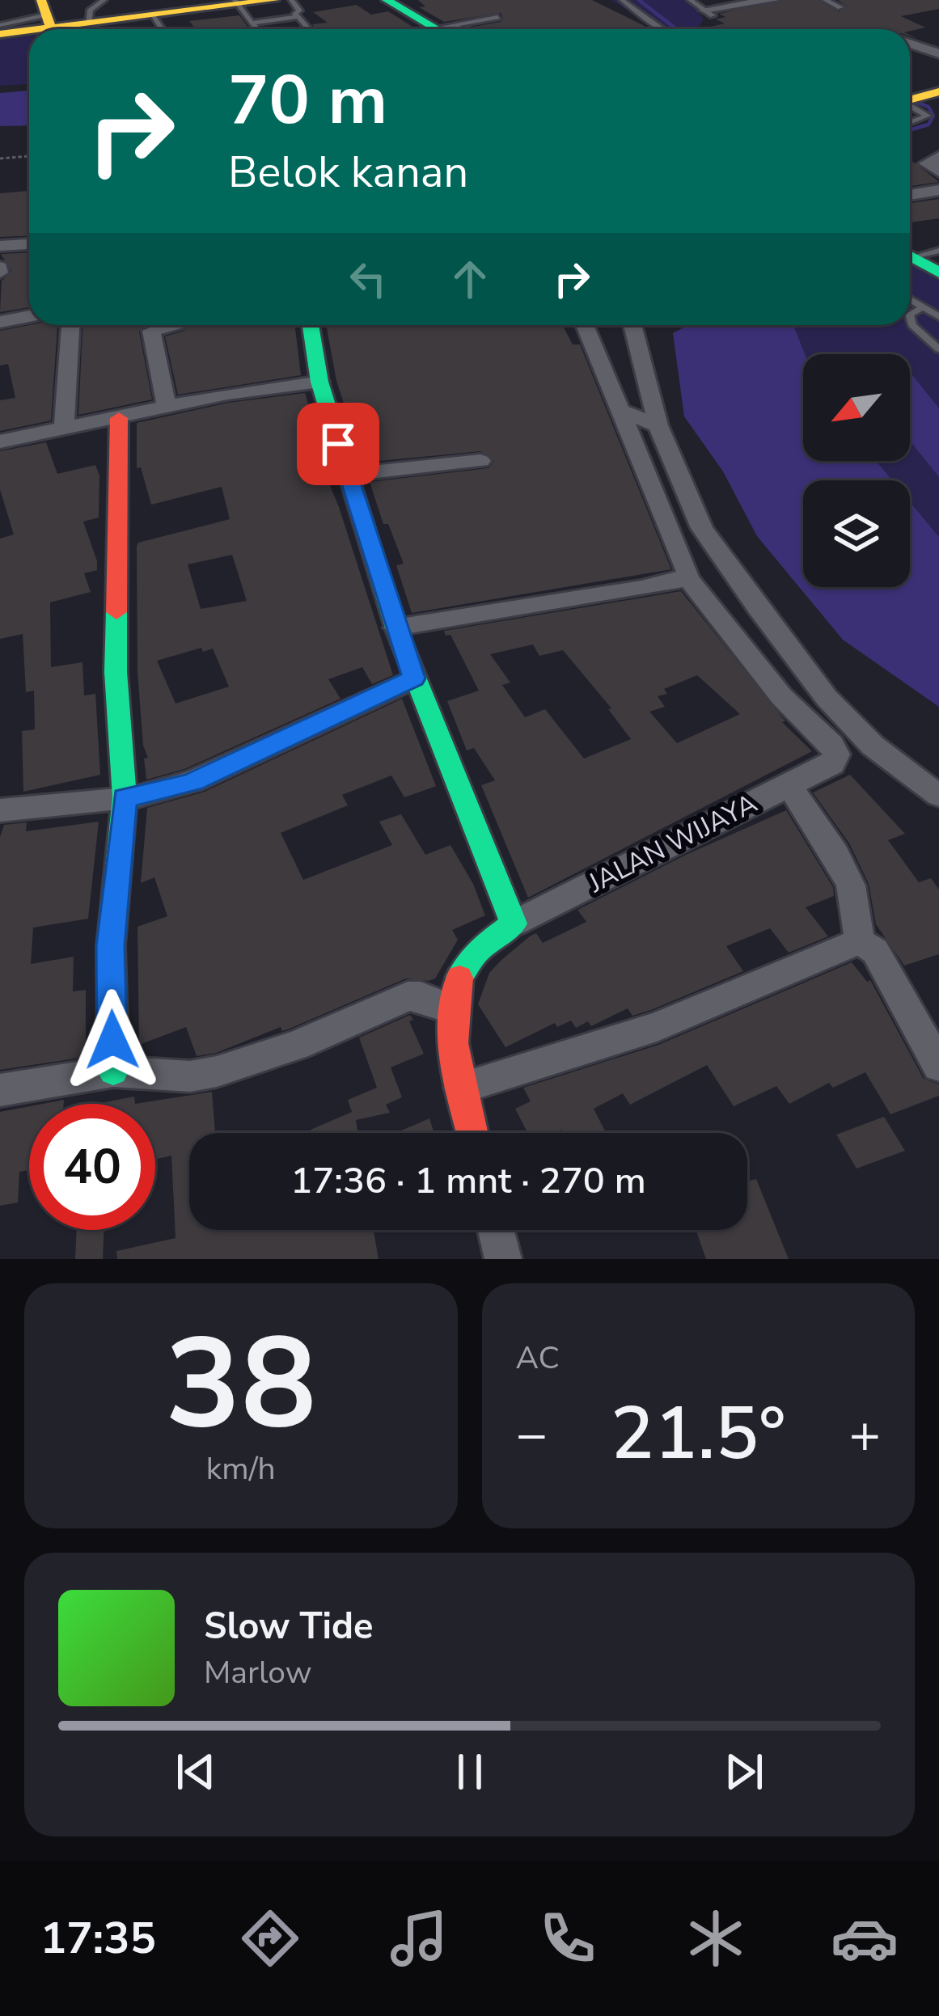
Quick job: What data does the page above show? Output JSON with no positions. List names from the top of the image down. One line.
{"streets":{"street":["JALAN WIJAYA"]},"north":"bottom left","page":{"turn":["70 m","Belok kanan"],"limit":"40","trip":"17:36 · 1 mnt · 270 m","tile":[["38","km/h"],"AC"],"heat":["−","21.5°","+"],"song":["Slow Tide","Marlow"],"tabs":"17:35"}}
